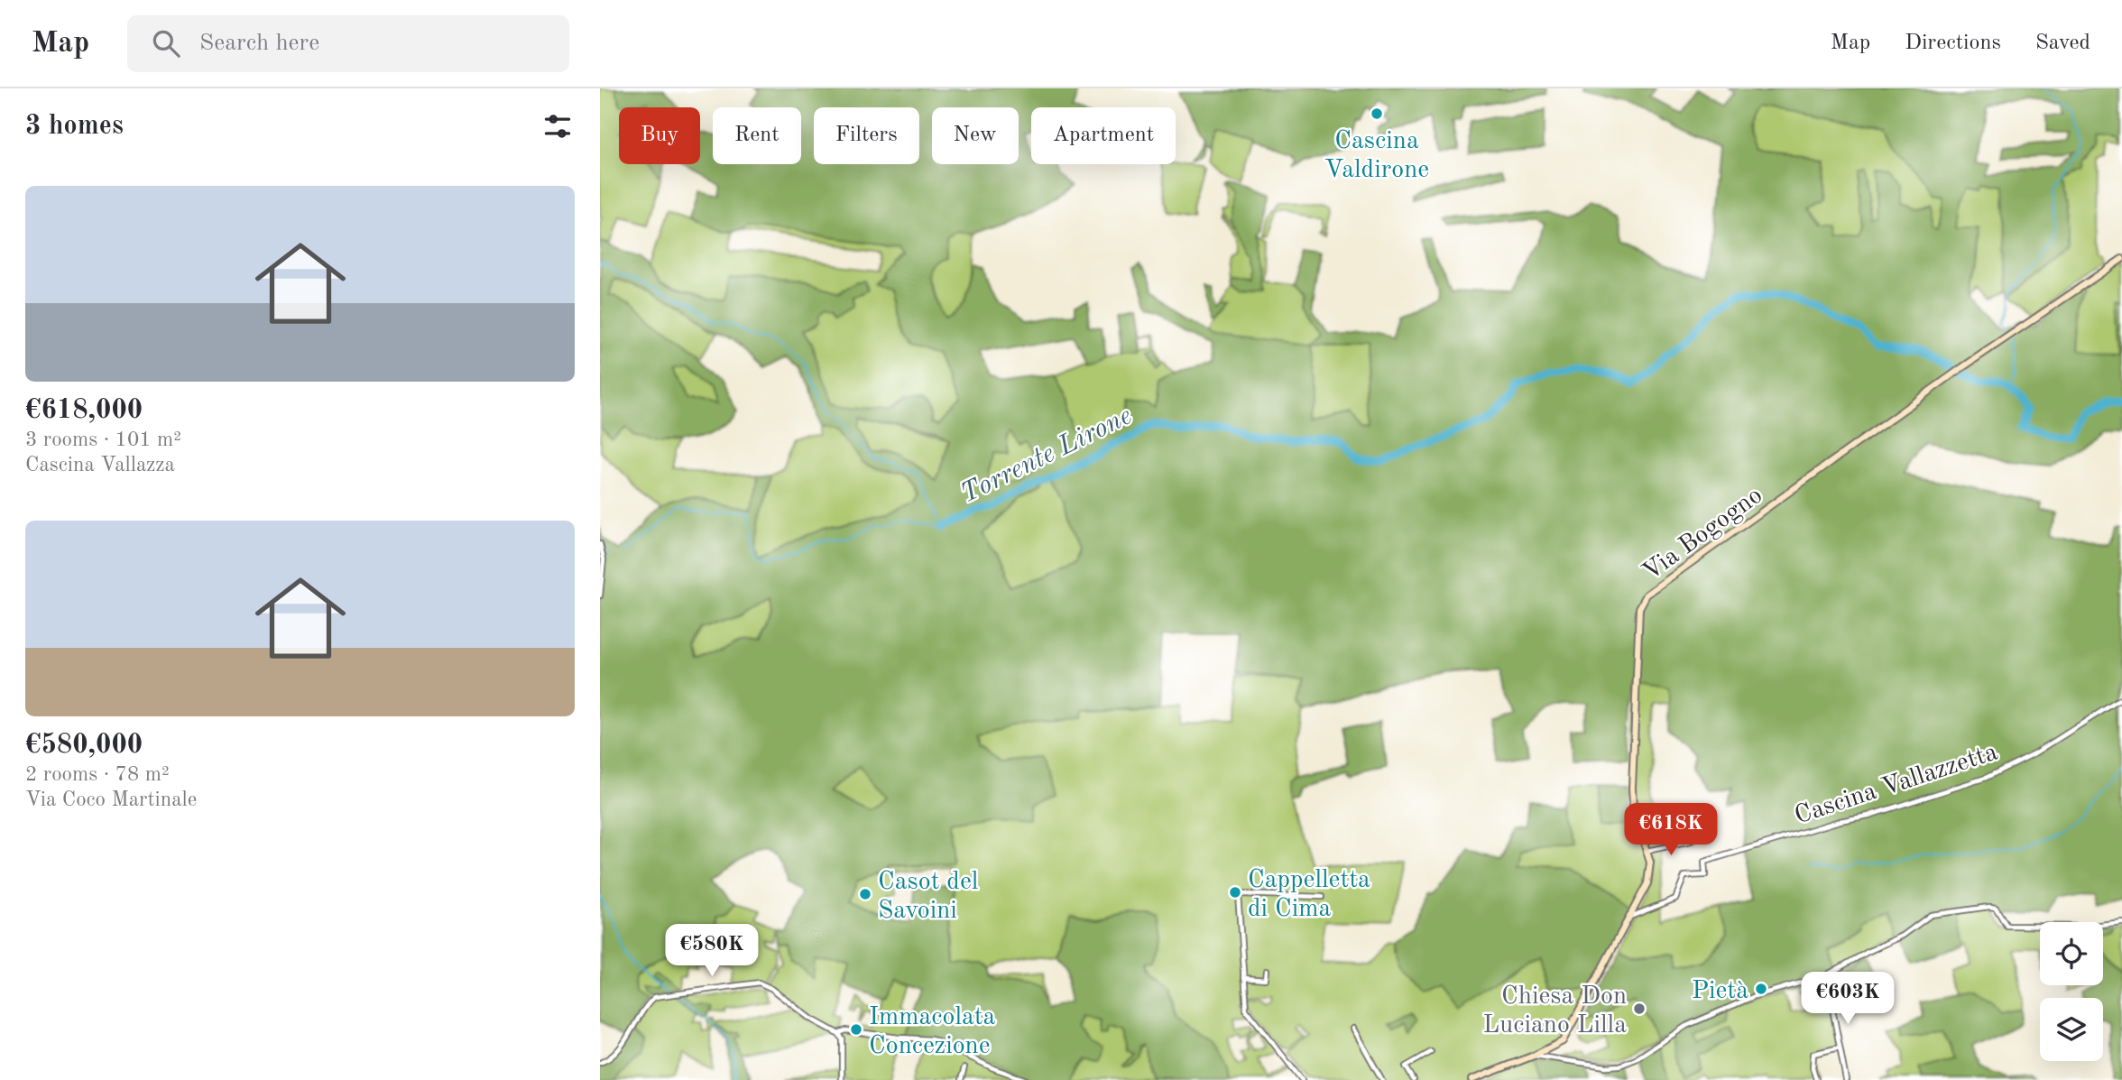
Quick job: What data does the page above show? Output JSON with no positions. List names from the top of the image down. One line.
{"streets":{"main road":["Via Bogogno"],"street":["Cascina Vallazzetta"]},"crossings":[["Via Bogogno","Cascina Vallazzetta"]],"water":["Torrente Lirone"],"places":["Cascina Valdirone","Cappelletta di Cima","Casot del Savoini","Pietà","Chiesa Don Luciano Lilla","Immacolata Concezione"],"page":{"header":"Map","search":"Search here","nav":["Map","Directions","Saved"],"heading":"3 homes","chip":["Buy","Rent","Filters","New","Apartment"],"list":[{"name":"€618,000","note":"3 rooms · 101 m² · Cascina Vallazza"},{"name":"€580,000","note":"2 rooms · 78 m² · Via Coco Martinale"}],"price":["€618K","€580K","€603K"]}}
